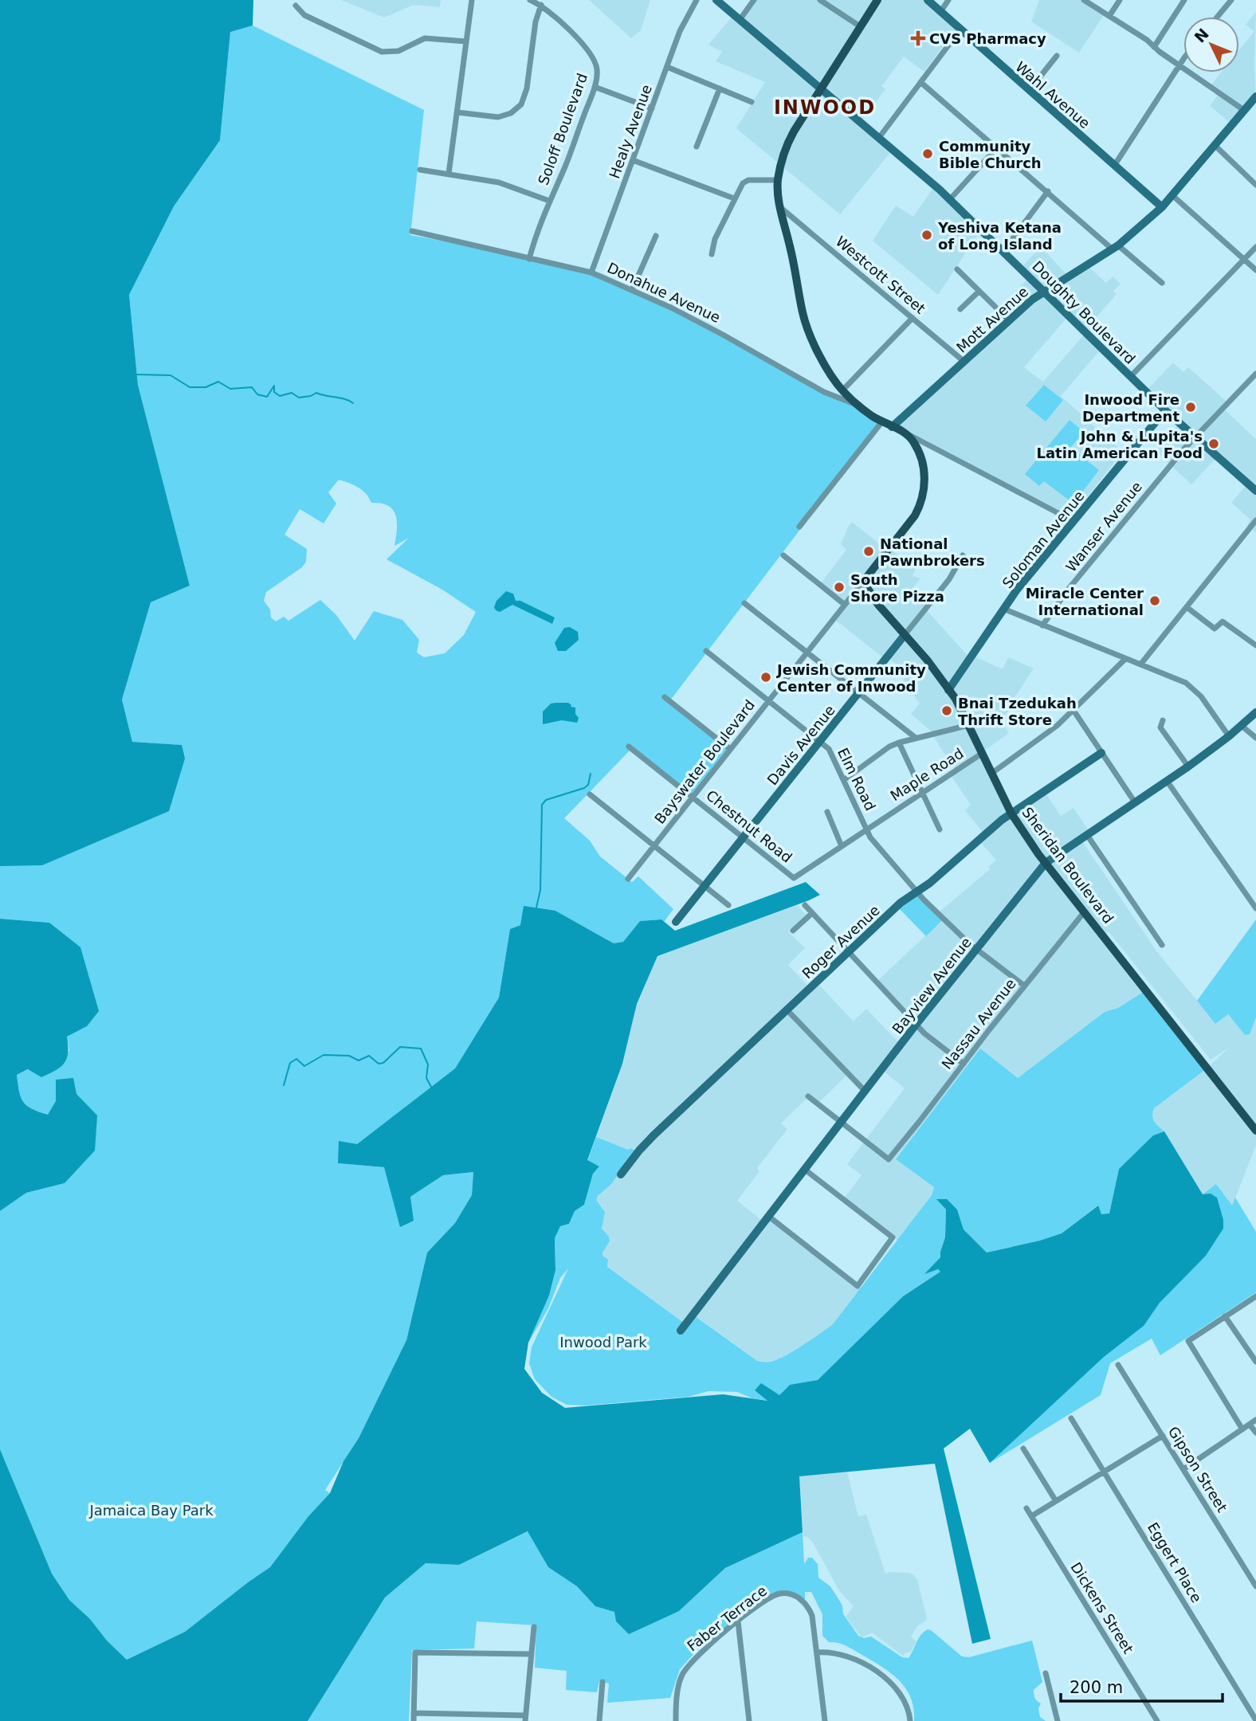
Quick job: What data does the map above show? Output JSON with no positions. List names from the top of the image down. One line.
{"streets":{"main road":["Sheridan Boulevard"],"street":["Wahl Avenue","Soloff Boulevard","Healy Avenue","Westcott Street","Donahue Avenue","Doughty Boulevard","Mott Avenue","Wanser Avenue","Soloman Avenue","Davis Avenue","Bayswater Boulevard","Maple Road","Elm Road","Chestnut Road","Roger Avenue","Bayview Avenue","Nassau Avenue","Gipson Street","Eggert Place","Dickens Street","Faber Terrace"]},"crossings":[["Wahl Avenue","Mott Avenue"],["Soloff Boulevard","Donahue Avenue"],["Healy Avenue","Donahue Avenue"],["Westcott Street","Mott Avenue"],["Doughty Boulevard","Mott Avenue"],["Doughty Boulevard","Wanser Avenue"],["Doughty Boulevard","Soloman Avenue"],["Soloman Avenue","Sheridan Boulevard"],["Davis Avenue","Elm Road"],["Davis Avenue","Chestnut Road"],["Davis Avenue","Sheridan Boulevard"],["Bayswater Boulevard","Elm Road"],["Bayswater Boulevard","Chestnut Road"],["Bayswater Boulevard","Sheridan Boulevard"],["Maple Road","Elm Road"],["Maple Road","Chestnut Road"],["Maple Road","Sheridan Boulevard"],["Elm Road","Roger Avenue"],["Elm Road","Bayview Avenue"],["Elm Road","Nassau Avenue"],["Sheridan Boulevard","Roger Avenue"],["Sheridan Boulevard","Bayview Avenue"],["Sheridan Boulevard","Nassau Avenue"],["Bayview Avenue","Nassau Avenue"]],"districts":["INWOOD"],"parks":["Inwood Park","Jamaica Bay Park"],"places":{"health":["CVS Pharmacy"],"other":["Community Bible Church","Yeshiva Ketana of Long Island","Inwood Fire Department","John & Lupita's Latin American Food","National Pawnbrokers","South Shore Pizza","Miracle Center International","Jewish Community Center of Inwood","Bnai Tzedukah Thrift Store"]},"scale_bar":"200 m","north":"top left"}
